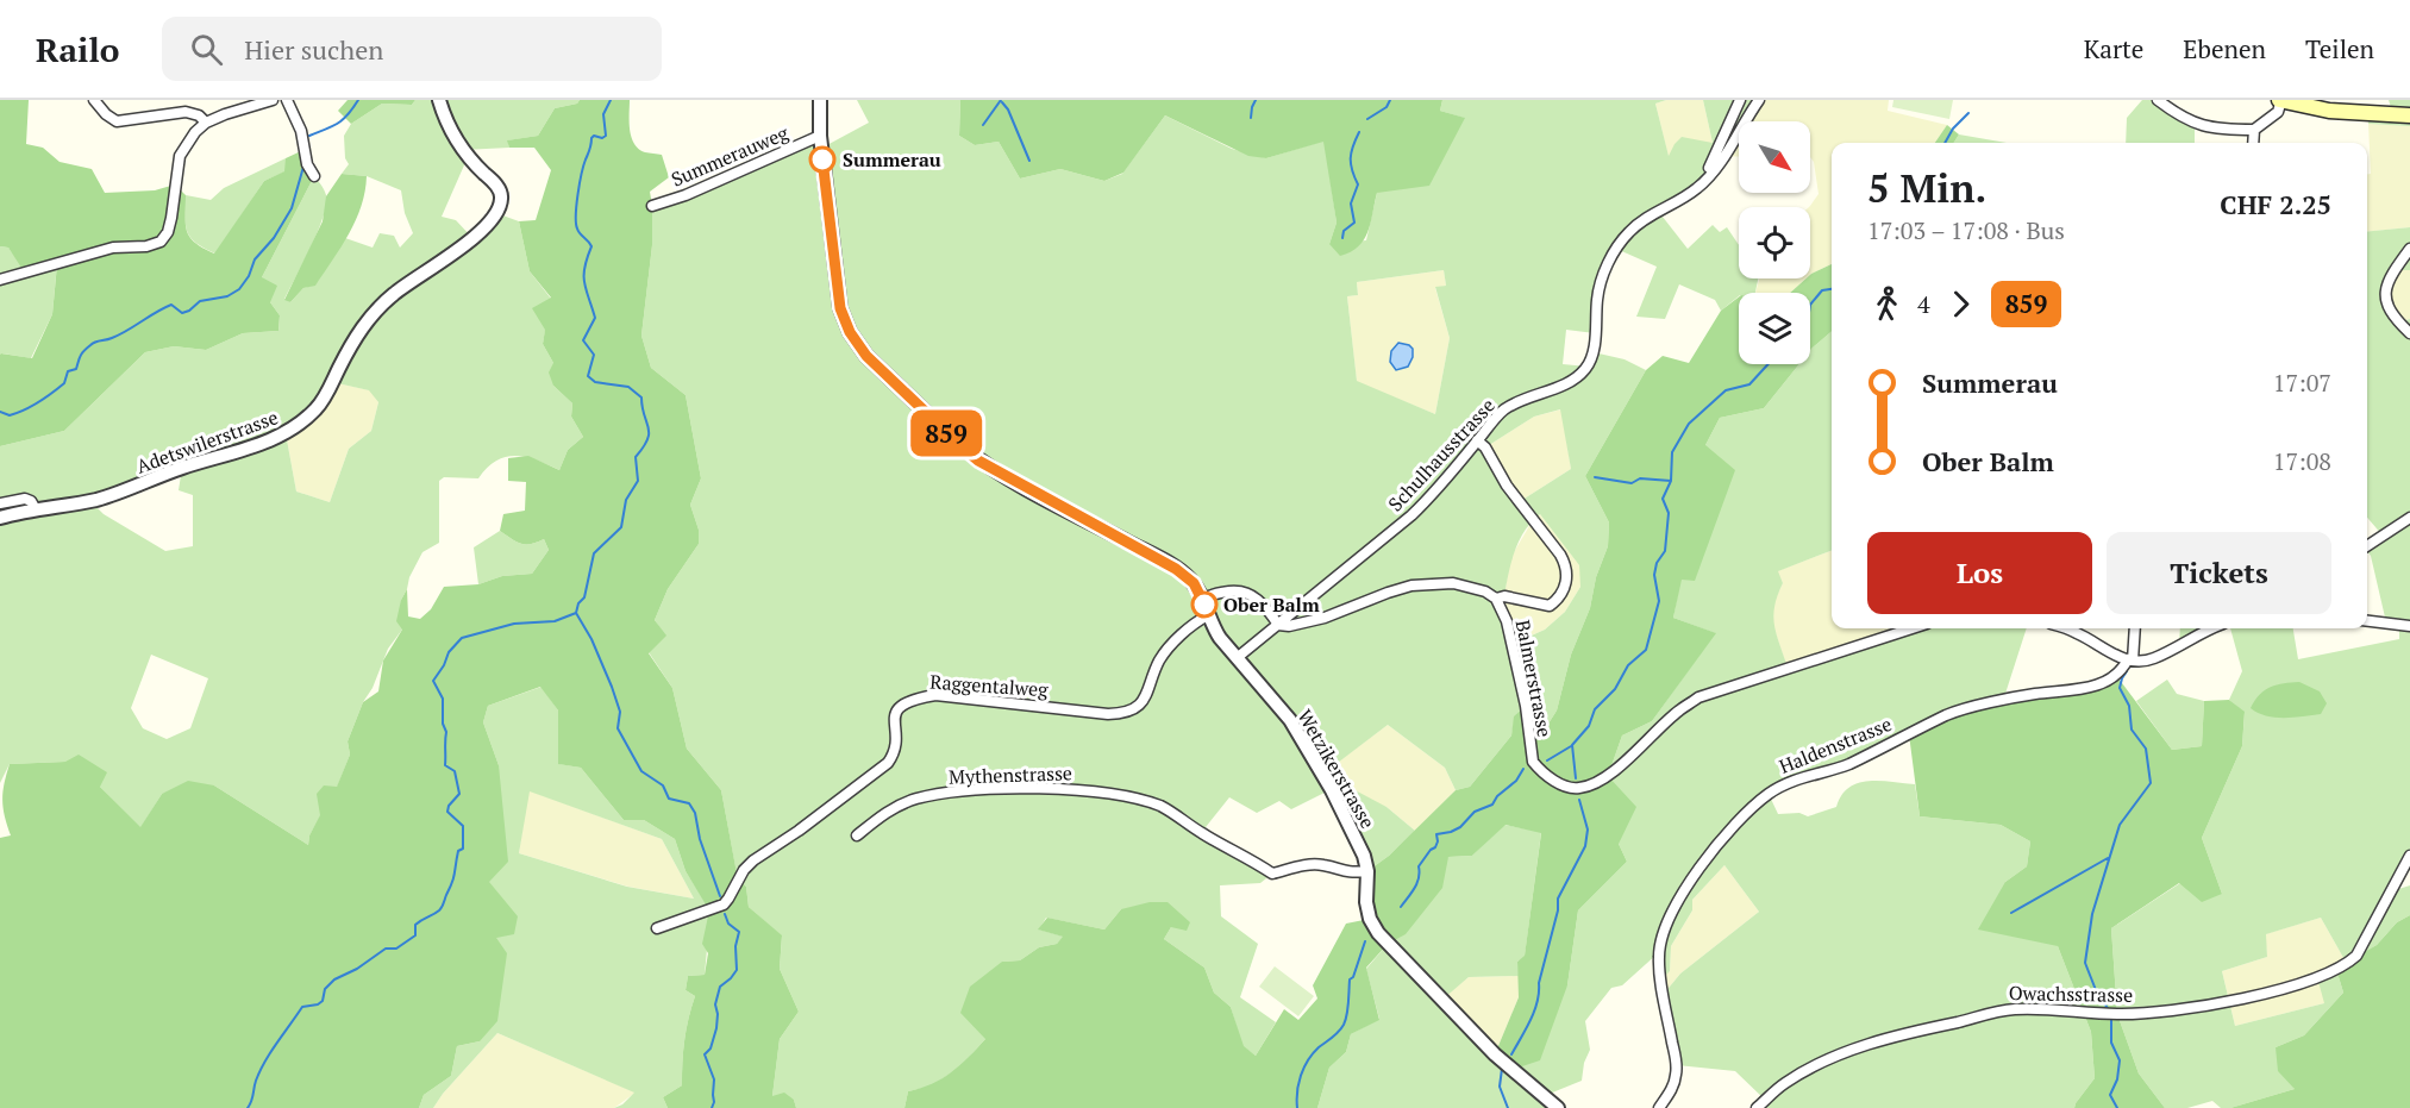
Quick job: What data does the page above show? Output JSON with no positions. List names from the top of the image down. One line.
{"streets":{"street":["Summerauweg","Adetswilerstrasse","Schulhausstrasse","Balmerstrasse","Raggentalweg","Haldenstrasse","Wetzikerstrasse","Mythenstrasse","Owachsstrasse"]},"crossings":[["Summerauweg","Wetzikerstrasse"],["Schulhausstrasse","Balmerstrasse"],["Schulhausstrasse","Wetzikerstrasse"],["Raggentalweg","Wetzikerstrasse"],["Wetzikerstrasse","Mythenstrasse"]],"places":["Summerau","Ober Balm"],"lines":["bus line 859"],"north":"bottom right","page":{"header":"Railo","search":"Hier suchen","nav":["Karte","Ebenen","Teilen"],"on_map":"859","heading":["5 Min.","17:03 – 17:08 · Bus","CHF 2.25"],"legs":["4","859"],"list":[{"name":"Summerau","value":"17:07"},{"name":"Ober Balm","value":"17:08"}],"buttons":["Los","Tickets"]}}
